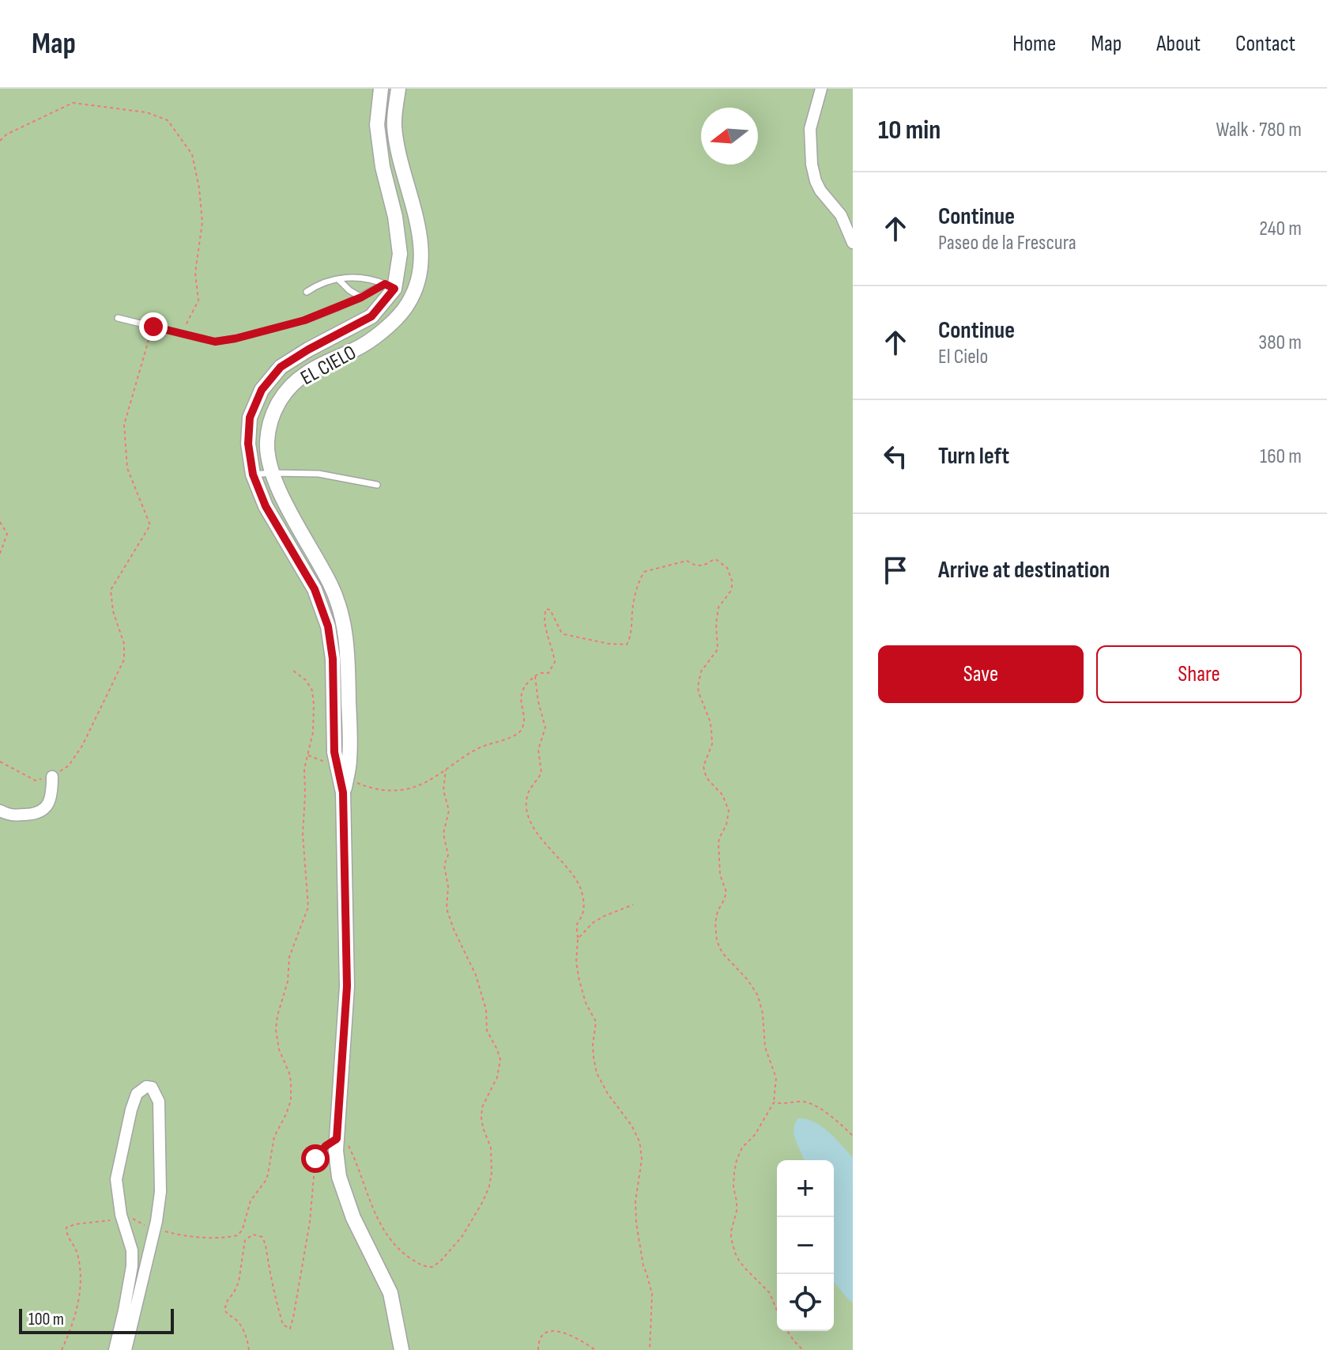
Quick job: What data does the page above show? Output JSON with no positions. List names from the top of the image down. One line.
{"streets":{"street":["EL CIELO"]},"scale_bar":"100 m","north":"left","page":{"header":"Map","nav":["Home","Map","About","Contact"],"heading":["10 min","Walk · 780 m"],"list":[["Continue","Paseo de la Frescura","240 m"],["Continue","El Cielo","380 m"],["Turn left","160 m"],"Arrive at destination"],"buttons":["Save","Share"],"map_buttons":["+","−"],"scale":"100 m"}}
